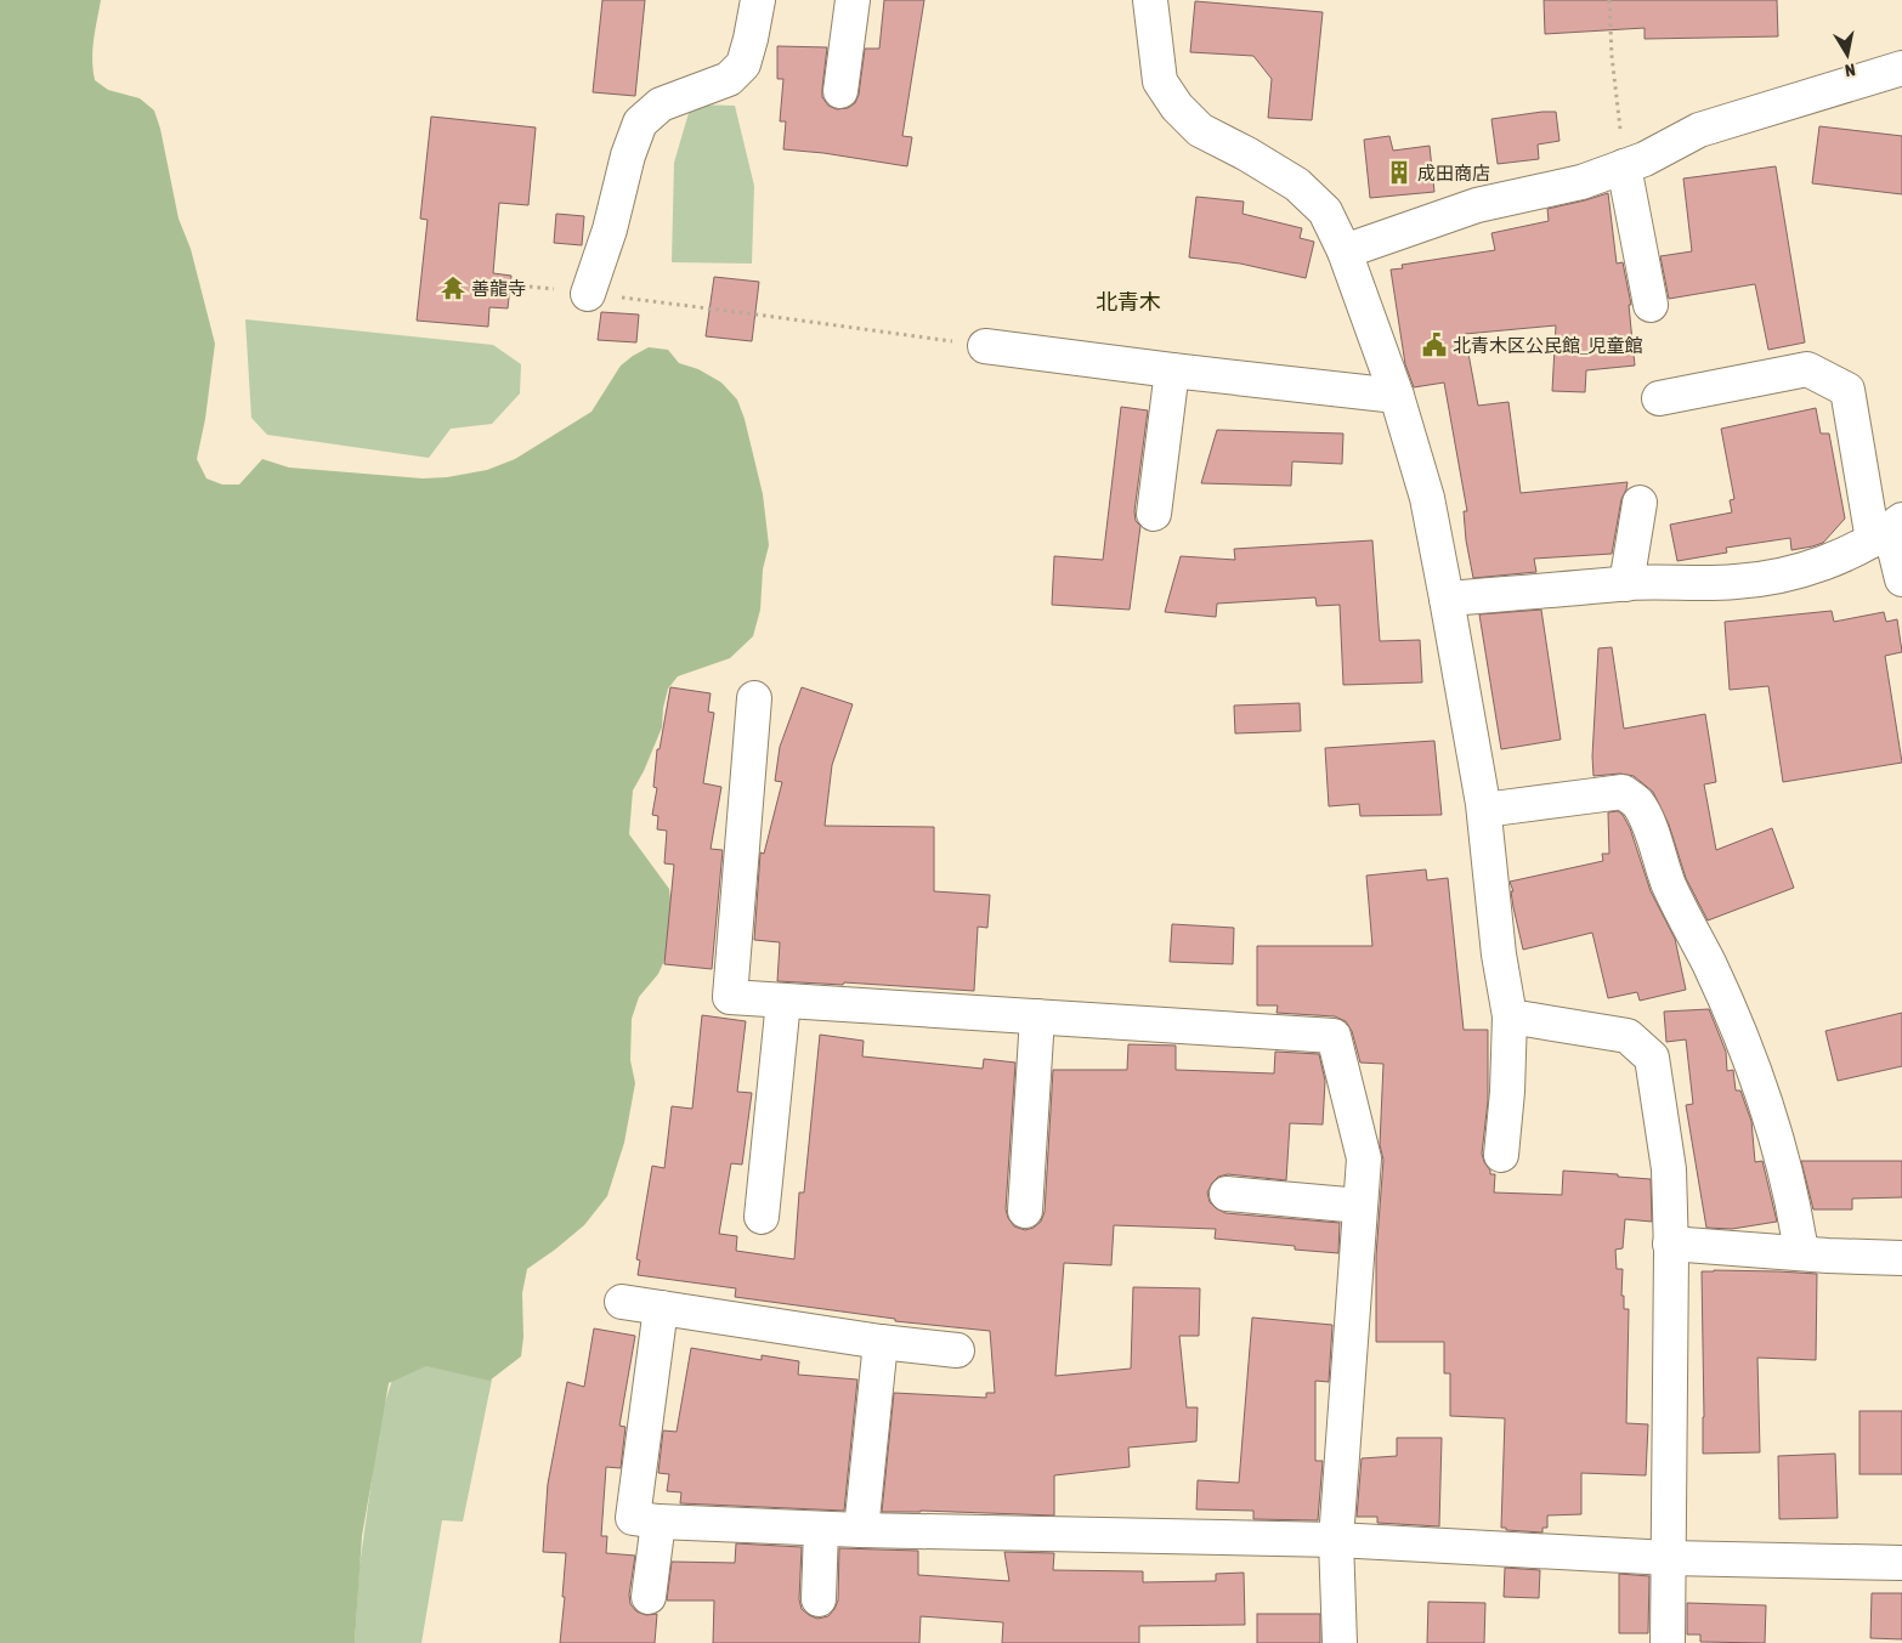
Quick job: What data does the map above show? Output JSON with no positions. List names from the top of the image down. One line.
{"districts":["北青木"],"places":{"building":["成田商店"],"temple":["善龍寺"],"public building":["北青木区公民館_児童館"]},"north":"bottom"}
